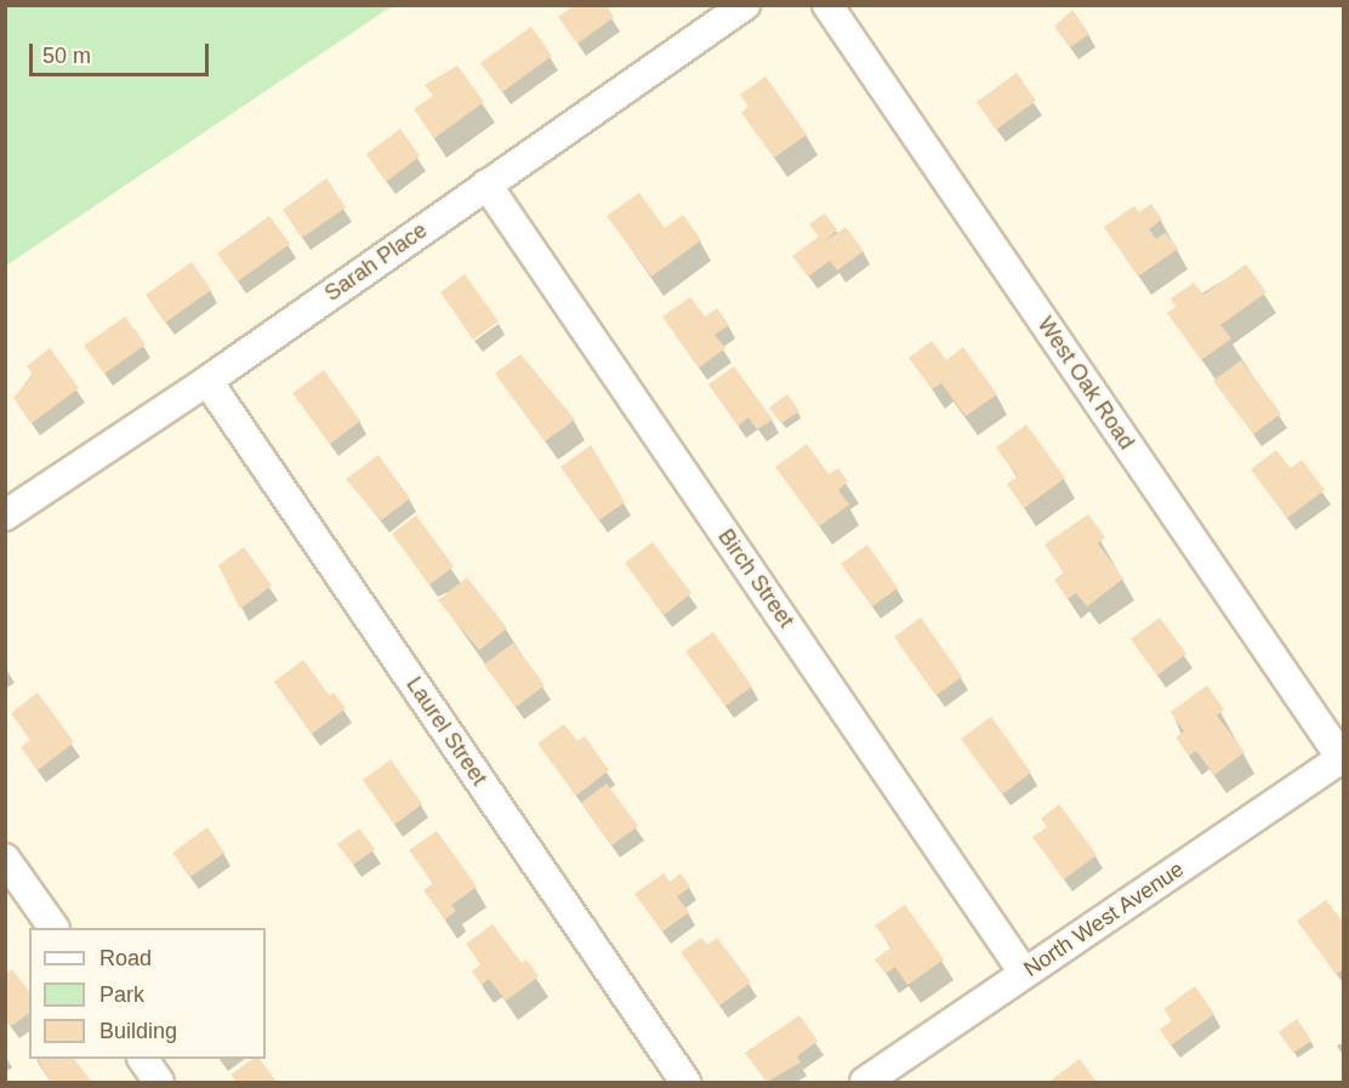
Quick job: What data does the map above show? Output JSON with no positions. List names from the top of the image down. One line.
{"streets":{"street":["Sarah Place","West Oak Road","Birch Street","Laurel Street","North West Avenue"]},"crossings":[["Sarah Place","Birch Street"],["Sarah Place","Laurel Street"],["West Oak Road","North West Avenue"],["Birch Street","North West Avenue"]],"legend":["Road","Park","Building"],"scale_bar":"50 m"}
